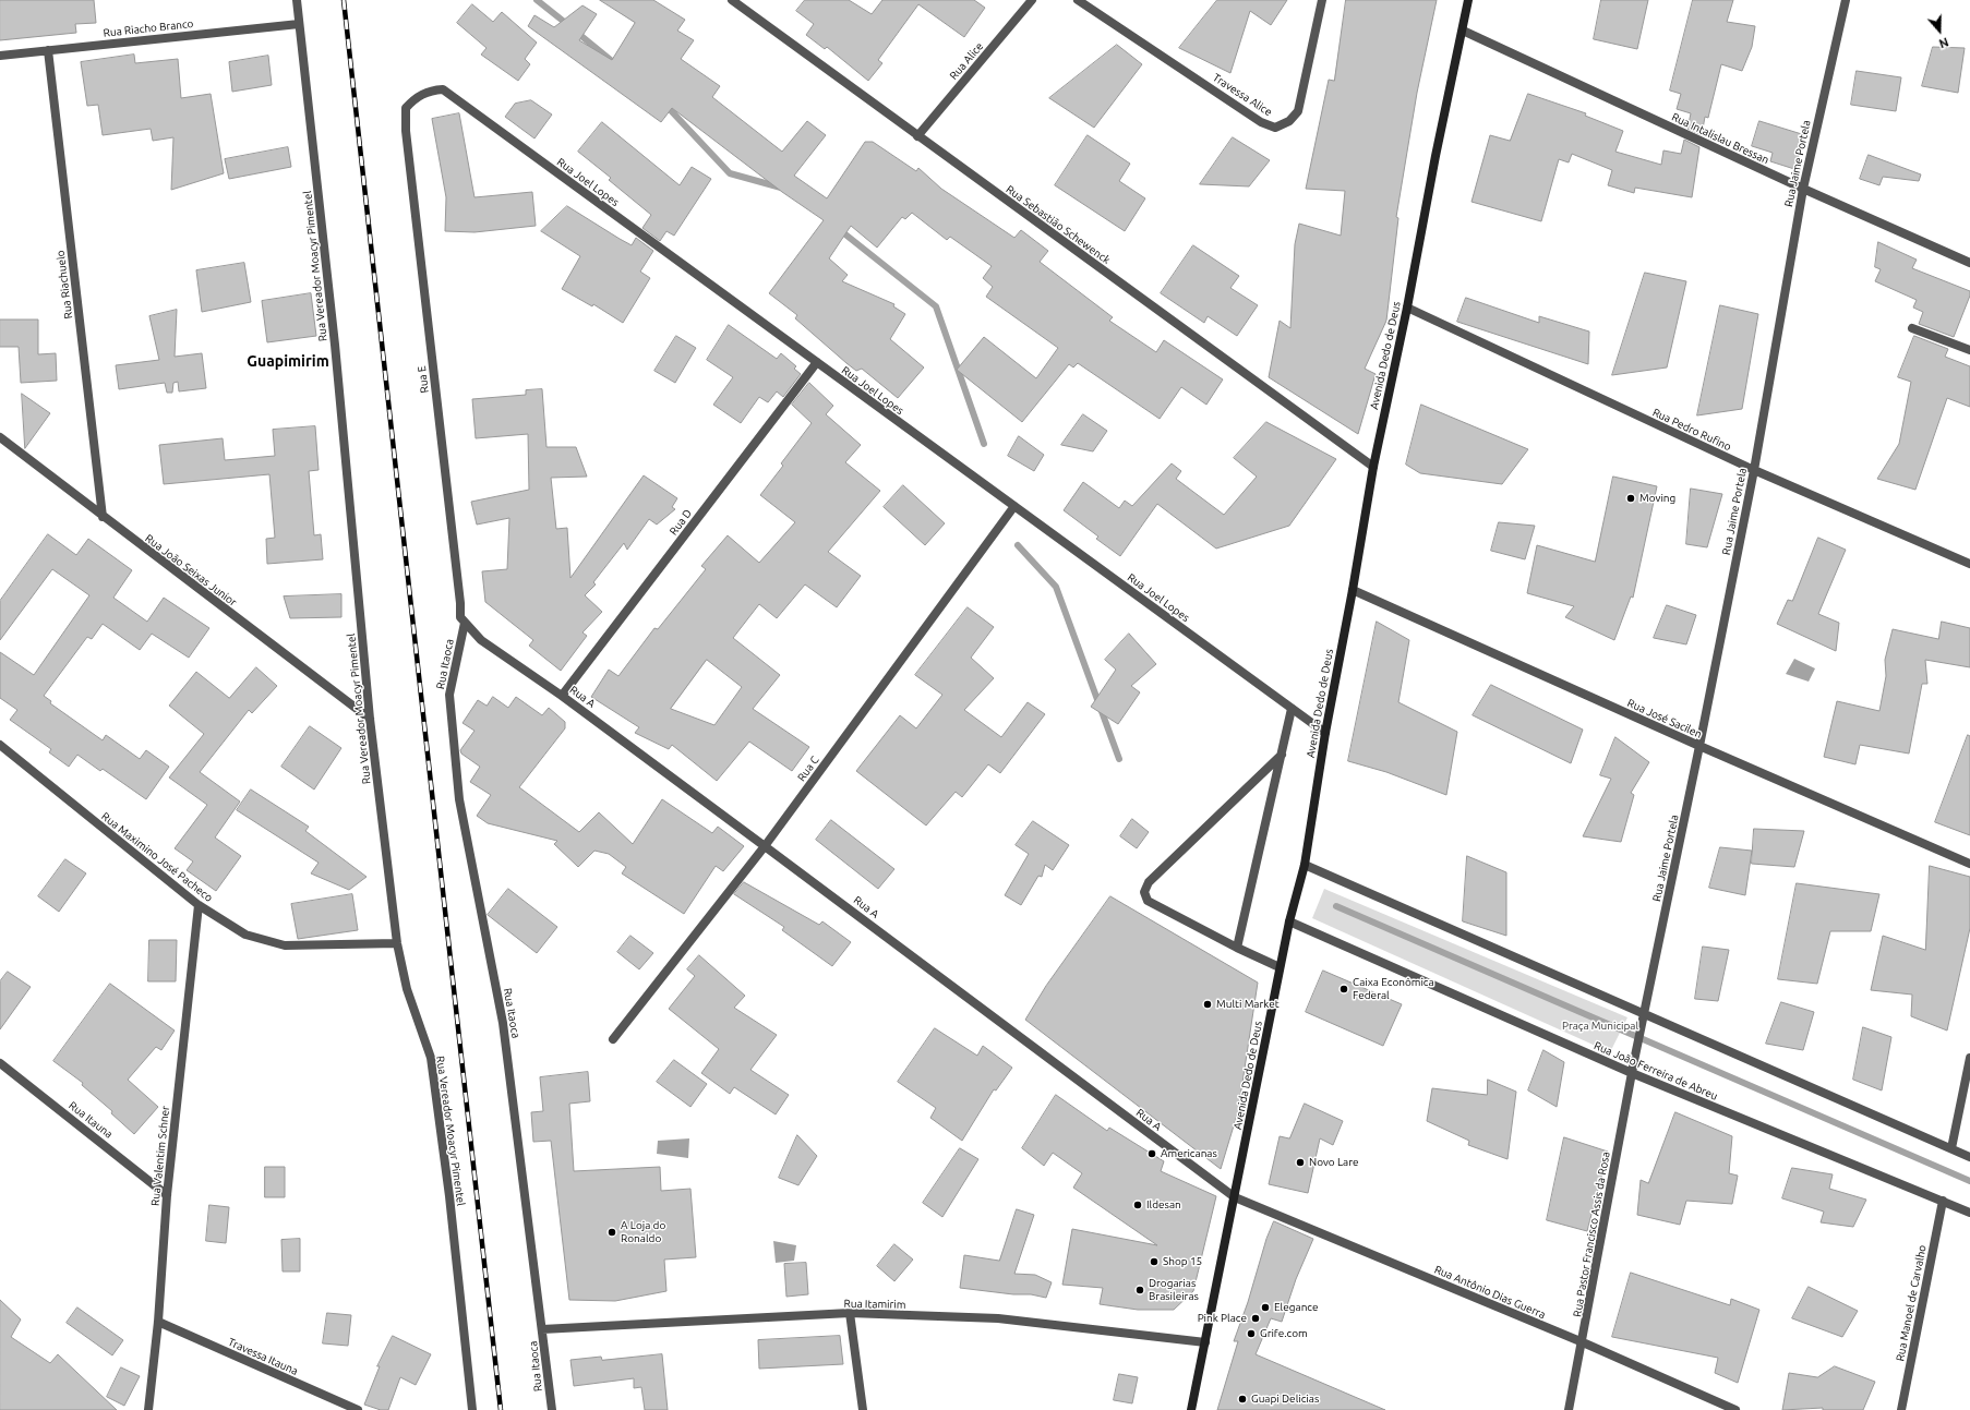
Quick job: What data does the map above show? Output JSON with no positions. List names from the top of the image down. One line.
{"streets":{"main road":["Avenida Dedo de Deus"],"street":["Rua Riacho Branco","Rua Alice","Travessa Alice","Rua Intalislau Bressan","Rua Jaime Portela","Rua Joel Lopes","Rua Sebastião Schewenck","Rua Vereador Moacyr Pimentel","Rua Riachuelo","Rua E","Rua Pedro Rufino","Rua D","Rua João Seixas Junior","Rua Itaoca","Rua A","Rua José Sacilen","Rua C","Rua Maximino José Pacheco","Rua João Ferreira de Abreu","Rua Itauna","Rua Valentim Schner","Rua Pastor Francisco Assis da Rosa","Rua Antônio Dias Guerra","Rua Manoel de Carvalho","Rua Itamirim","Travessa Itauna"]},"crossings":[["Rua Riacho Branco","Rua Vereador Moacyr Pimentel"],["Rua Riacho Branco","Rua Riachuelo"],["Rua Alice","Rua Sebastião Schewenck"],["Rua Intalislau Bressan","Rua Jaime Portela"],["Rua Intalislau Bressan","Avenida Dedo de Deus"],["Rua Jaime Portela","Rua Pedro Rufino"],["Rua Jaime Portela","Rua José Sacilen"],["Rua Jaime Portela","Rua Pastor Francisco Assis da Rosa"],["Rua Joel Lopes","Avenida Dedo de Deus"],["Rua Joel Lopes","Rua E"],["Rua Joel Lopes","Rua D"],["Rua Joel Lopes","Rua C"],["Rua Sebastião Schewenck","Avenida Dedo de Deus"],["Rua Vereador Moacyr Pimentel","Rua João Seixas Junior"],["Rua Vereador Moacyr Pimentel","Rua Maximino José Pacheco"],["Rua Riachuelo","Rua João Seixas Junior"],["Avenida Dedo de Deus","Rua Pedro Rufino"],["Avenida Dedo de Deus","Rua A"],["Avenida Dedo de Deus","Rua José Sacilen"],["Avenida Dedo de Deus","Rua João Ferreira de Abreu"],["Avenida Dedo de Deus","Rua Antônio Dias Guerra"],["Avenida Dedo de Deus","Rua Itamirim"],["Rua E","Rua Itaoca"],["Rua E","Rua A"],["Rua D","Rua A"],["Rua Itaoca","Rua A"],["Rua Itaoca","Rua Itamirim"],["Rua A","Rua C"],["Rua A","Rua Antônio Dias Guerra"],["Rua Maximino José Pacheco","Rua Valentim Schner"],["Rua João Ferreira de Abreu","Rua Pastor Francisco Assis da Rosa"],["Rua João Ferreira de Abreu","Rua Manoel de Carvalho"],["Rua Itauna","Rua Valentim Schner"],["Rua Valentim Schner","Travessa Itauna"],["Rua Pastor Francisco Assis da Rosa","Rua Antônio Dias Guerra"]],"districts":["Guapimirim"],"parks":["Praça Municipal"],"places":["Moving","Caixa Econômica Federal","Multi Market","Americanas","Novo Lare","Ildesan","A Loja do Ronaldo","Shop 15","Drogarias Brasileiras","Elegance","Pink Place","Grife.com","Guapi Delicias"],"north":"bottom"}
